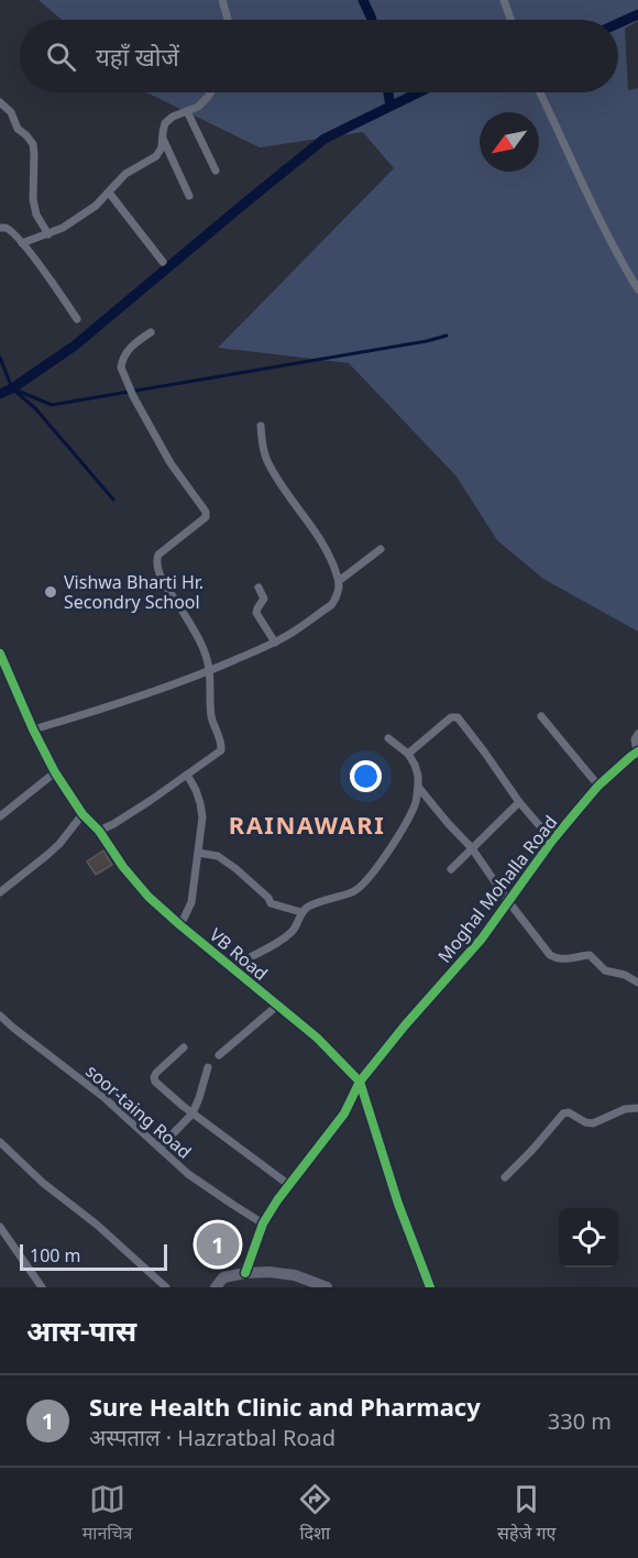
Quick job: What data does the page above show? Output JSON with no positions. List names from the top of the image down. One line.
{"streets":{"street":["Moghal Mohalla Road","VB Road","soor-taing Road"]},"crossings":[["Moghal Mohalla Road","VB Road"],["Moghal Mohalla Road","soor-taing Road"]],"districts":["RAINAWARI"],"places":["Vishwa Bharti Hr. Secondry School"],"scale_bar":"100 m","north":"bottom left","page":{"search":"यहाँ खोजें","pins":"1","scale":"100 m","heading":"आस-पास","list":[{"mark":"1","name":"Sure Health Clinic and Pharmacy","note":"अस्पताल · Hazratbal Road","value":"330 m"}],"nav":["मानचित्र","दिशा","सहेजे गए"]}}
